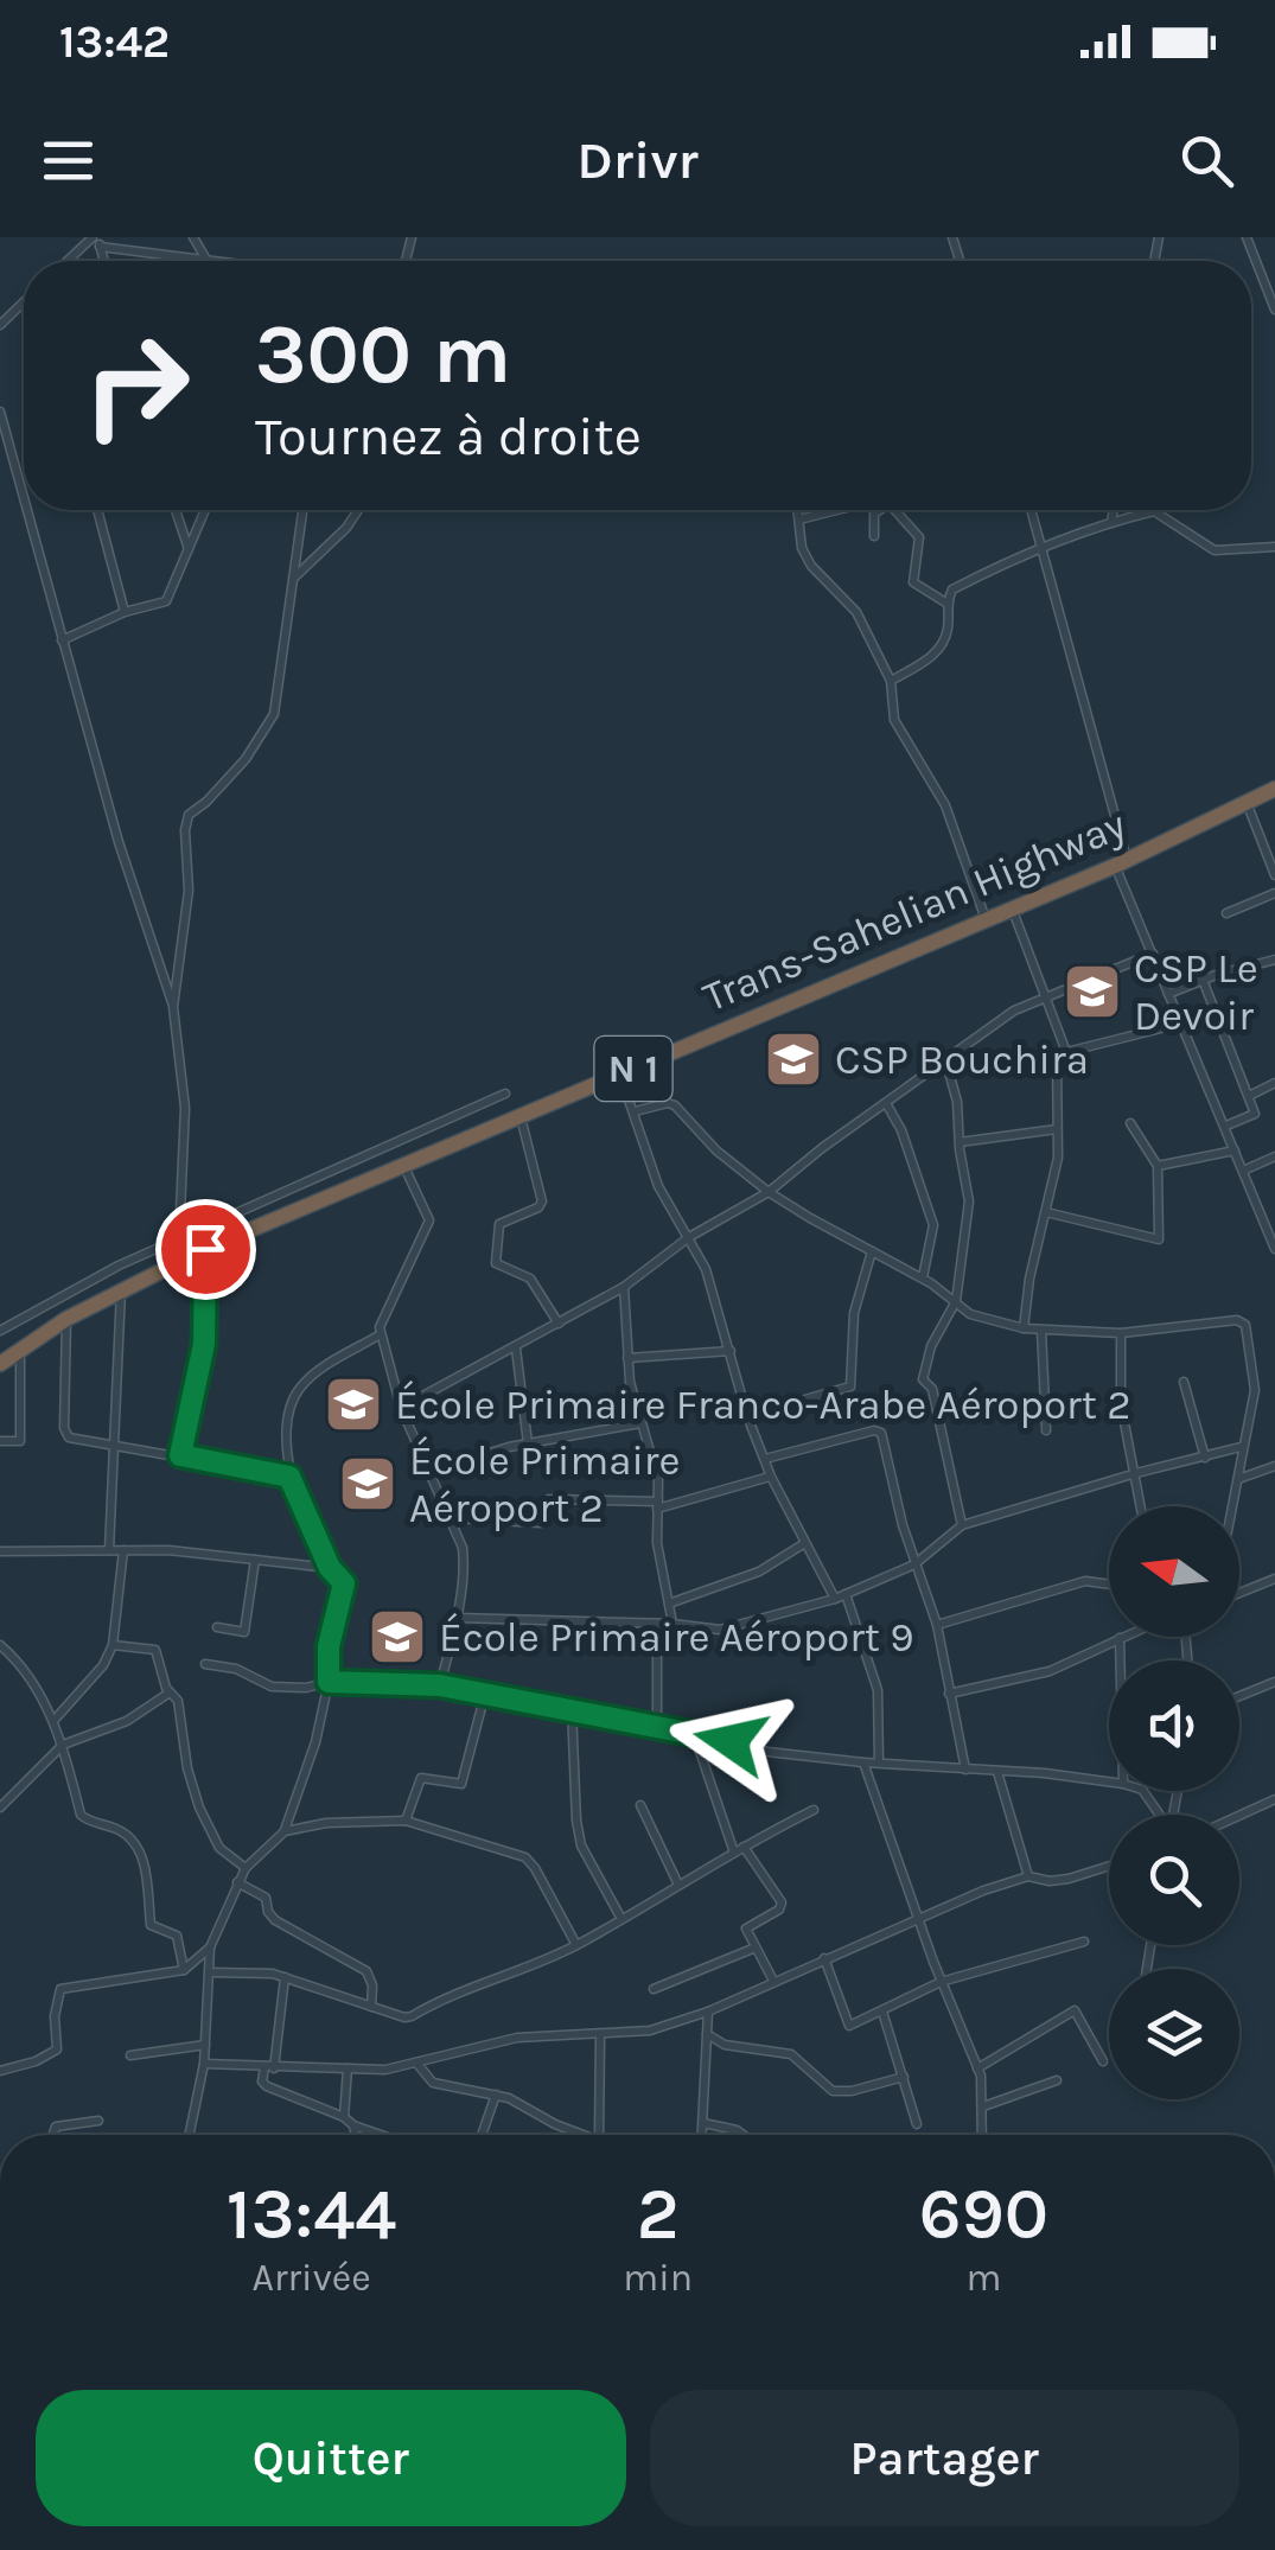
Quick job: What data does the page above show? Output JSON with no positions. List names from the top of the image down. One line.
{"streets":{"highway":["Trans-Sahelian Highway","N 1"]},"places":{"school or university":["CSP Le Devoir","CSP Bouchira","École Primaire Franco-Arabe Aéroport 2","École Primaire Aéroport 2","École Primaire Aéroport 9"]},"north":"left","page":{"status":"13:42","header":"Drivr","turn":["300 m","Tournez à droite"],"eta":["13:44","Arrivée","2","min","690","m"],"buttons":["Quitter","Partager"]}}
